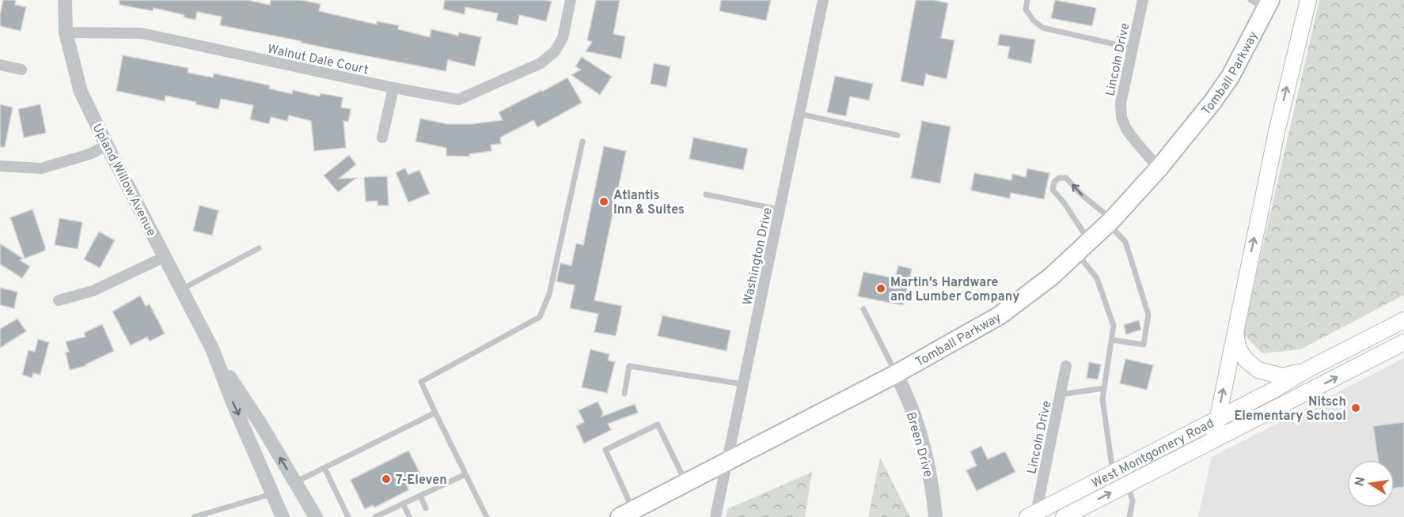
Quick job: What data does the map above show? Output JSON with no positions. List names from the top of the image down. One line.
{"streets":{"main road":["Tomball Parkway","West Montgomery Road"],"street":["Walnut Dale Court","Lincoln Drive","Upland Willow Avenue","Washington Drive","Breen Drive"]},"crossings":[["Walnut Dale Court","Upland Willow Avenue"],["Lincoln Drive","Tomball Parkway"],["Lincoln Drive","West Montgomery Road"],["Tomball Parkway","Washington Drive"],["Tomball Parkway","Breen Drive"]],"places":["Atlantis Inn & Suites","Martin's Hardware and Lumber Company","Nitsch Elementary School","7-Eleven"],"north":"left"}
